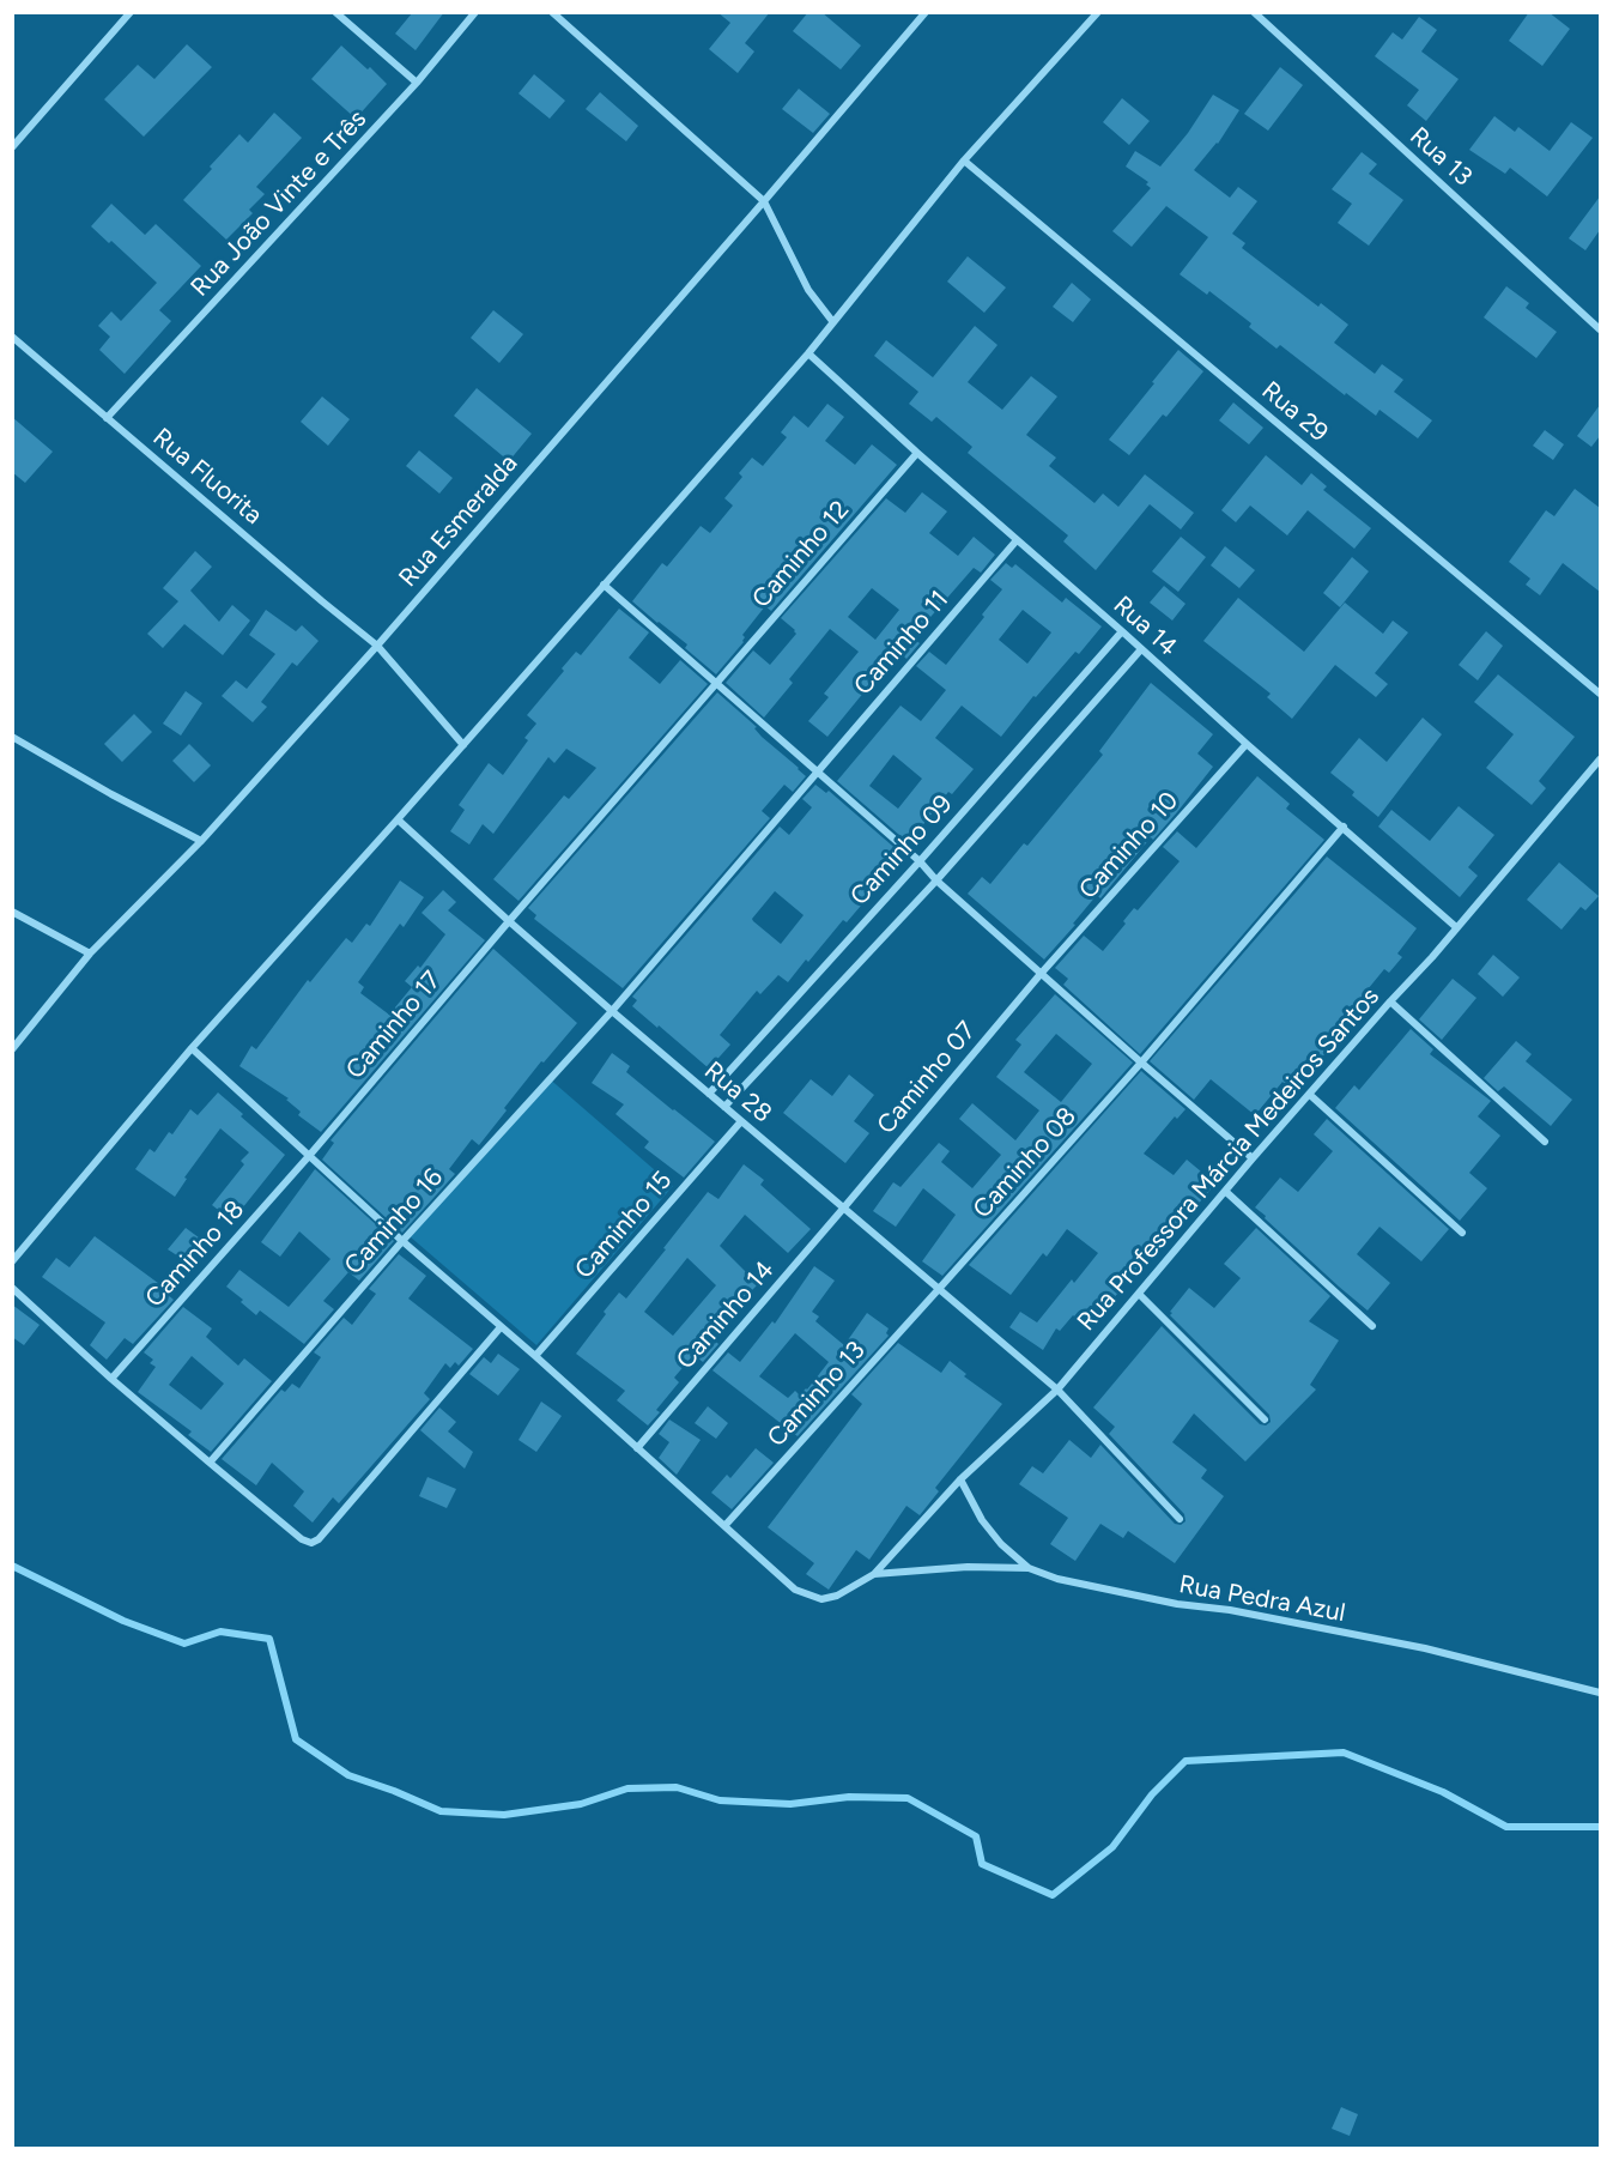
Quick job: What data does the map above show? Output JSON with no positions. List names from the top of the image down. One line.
{"streets":{"street":["Rua 13","Rua João Vinte e Três","Rua 29","Rua Fluorita","Rua Esmeralda","Caminho 12","Rua 14","Caminho 11","Caminho 10","Caminho 09","Caminho 17","Caminho 07","Rua 28","Rua Professora Márcia Medeiros Santos","Caminho 08","Caminho 16","Caminho 15","Caminho 18","Caminho 14","Caminho 13","Rua Pedra Azul"]},"crossings":[["Rua João Vinte e Três","Rua Fluorita"],["Rua Fluorita","Rua Esmeralda"],["Caminho 12","Rua 14"],["Caminho 12","Caminho 17"],["Caminho 12","Rua 28"],["Rua 14","Caminho 11"],["Rua 14","Caminho 10"],["Rua 14","Caminho 09"],["Rua 14","Rua Professora Márcia Medeiros Santos"],["Caminho 11","Rua 28"],["Caminho 11","Caminho 16"],["Caminho 10","Caminho 07"],["Caminho 09","Rua 28"],["Caminho 17","Rua 28"],["Caminho 17","Caminho 18"],["Caminho 07","Rua 28"],["Caminho 07","Caminho 14"],["Rua 28","Rua Professora Márcia Medeiros Santos"],["Rua 28","Caminho 08"],["Rua 28","Caminho 16"],["Rua 28","Caminho 15"],["Rua 28","Caminho 14"],["Rua 28","Caminho 13"],["Rua Professora Márcia Medeiros Santos","Rua Pedra Azul"],["Caminho 08","Caminho 13"]]}
